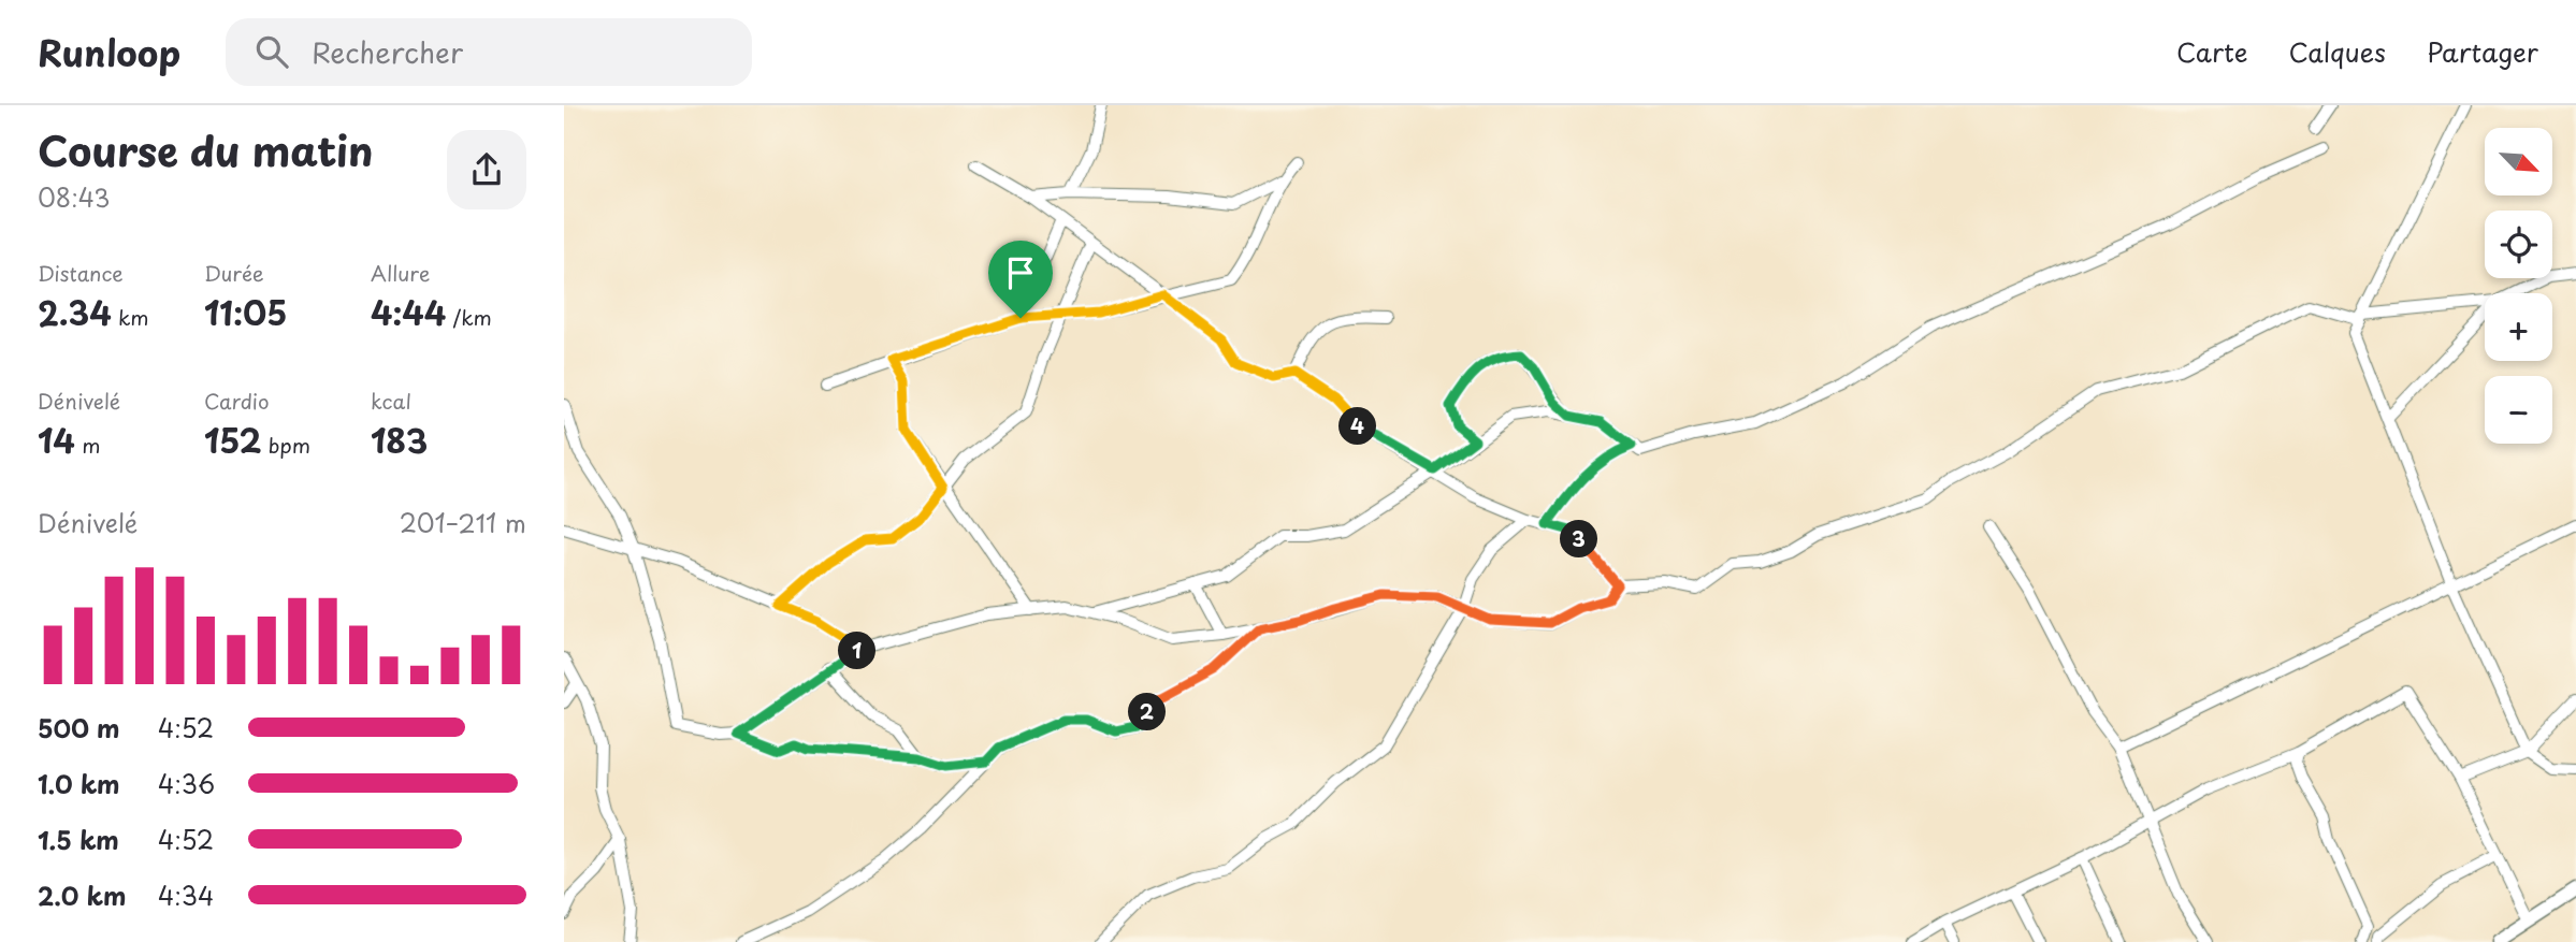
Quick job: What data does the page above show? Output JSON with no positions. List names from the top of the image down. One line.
{"north":"bottom right","page":{"header":"Runloop","search":"Rechercher","nav":["Carte","Calques","Partager"],"heading":["Course du matin","08:43"],"map_buttons":["+","−"],"stats":[["Distance","2.34 km"],["Durée","11:05"],["Allure","4:44 /km"],["Dénivelé","14 m"],["Cardio","152 bpm"],["kcal","183"]],"pins":["4","3","1","2"],"chart":["Dénivelé","201–211 m"],"list":[{"name":"500 m","note":"4:52"},{"name":"1.0 km","note":"4:36"},{"name":"1.5 km","note":"4:52"},{"name":"2.0 km","note":"4:34"}]}}
